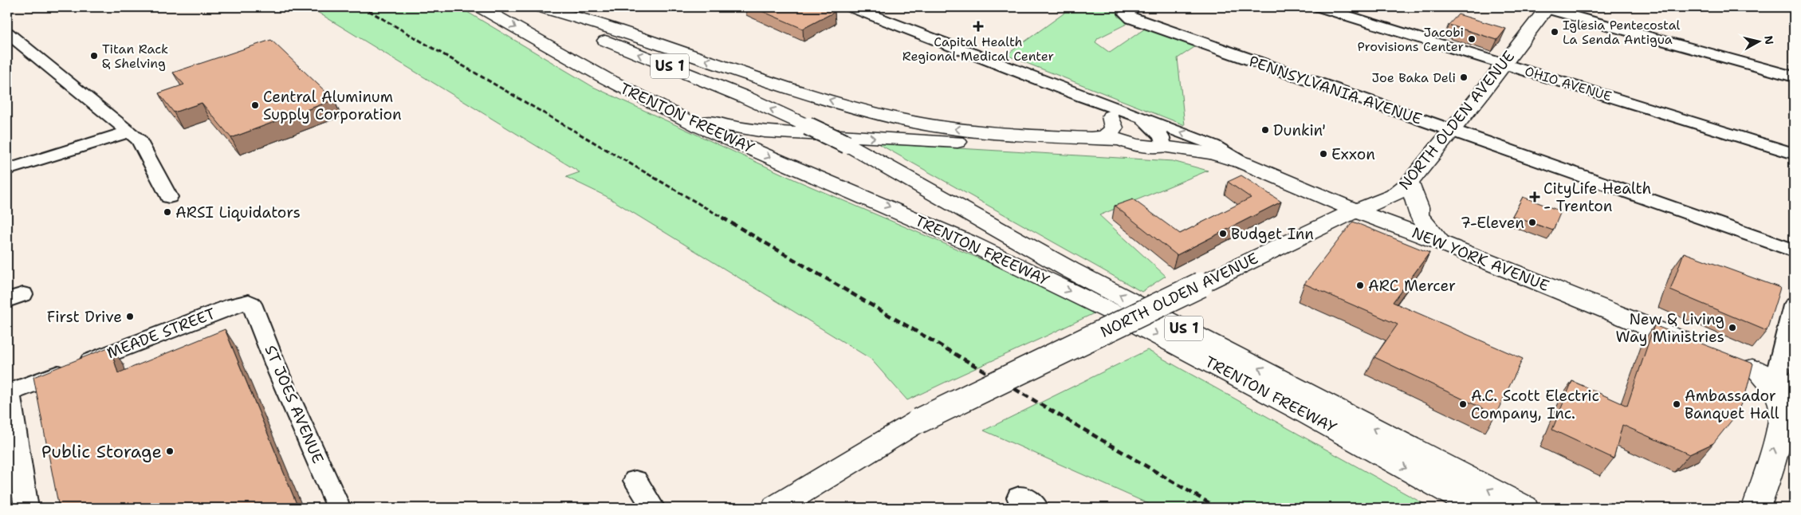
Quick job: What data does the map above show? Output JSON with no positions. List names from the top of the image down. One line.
{"streets":{"main road":["US 1","TRENTON FREEWAY","NORTH OLDEN AVENUE","NEW YORK AVENUE"],"street":["OHIO AVENUE","PENNSYLVANIA AVENUE","MEADE STREET","ST JOES AVENUE"]},"crossings":[["OHIO AVENUE","NORTH OLDEN AVENUE"],["PENNSYLVANIA AVENUE","NORTH OLDEN AVENUE"],["NORTH OLDEN AVENUE","NEW YORK AVENUE"],["MEADE STREET","ST JOES AVENUE"]],"places":{"health":["Capital Health Regional Medical Center","CityLife Health - Trenton"],"other":["Iglesia Pentecostal La Senda Antigua","Jacobi Provisions Center","Titan Rack & Shelving","Joe Baka Deli","Central Aluminum Supply Corporation","Dunkin'","Exxon","ARSI Liquidators","7-Eleven","Budget Inn","ARC Mercer","First Drive","New & Living Way Ministries","A.C. Scott Electric Company, Inc.","Ambassador Banquet Hall","Public Storage"]},"north":"right"}
